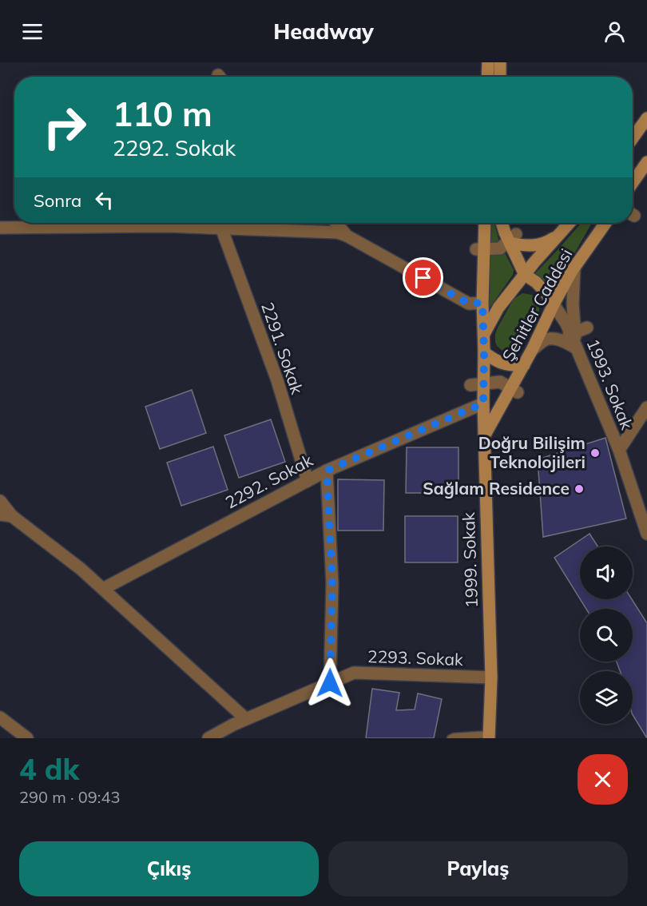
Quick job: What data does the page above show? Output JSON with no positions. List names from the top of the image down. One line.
{"streets":{"street":["Şehitler Caddesi","2291. Sokak","1993. Sokak","2292. Sokak","1999. Sokak","2293. Sokak"]},"crossings":[["Şehitler Caddesi","1993. Sokak"],["Şehitler Caddesi","1999. Sokak"],["2291. Sokak","2292. Sokak"],["2292. Sokak","1999. Sokak"],["1999. Sokak","2293. Sokak"]],"places":["Doğru Bilişim Teknolojileri","Sağlam Residence"],"page":{"header":"Headway","turn":["110 m","2292. Sokak"],"then":"Sonra","heading":["4 dk","290 m · 09:43"],"buttons":["Çıkış","Paylaş"]}}
